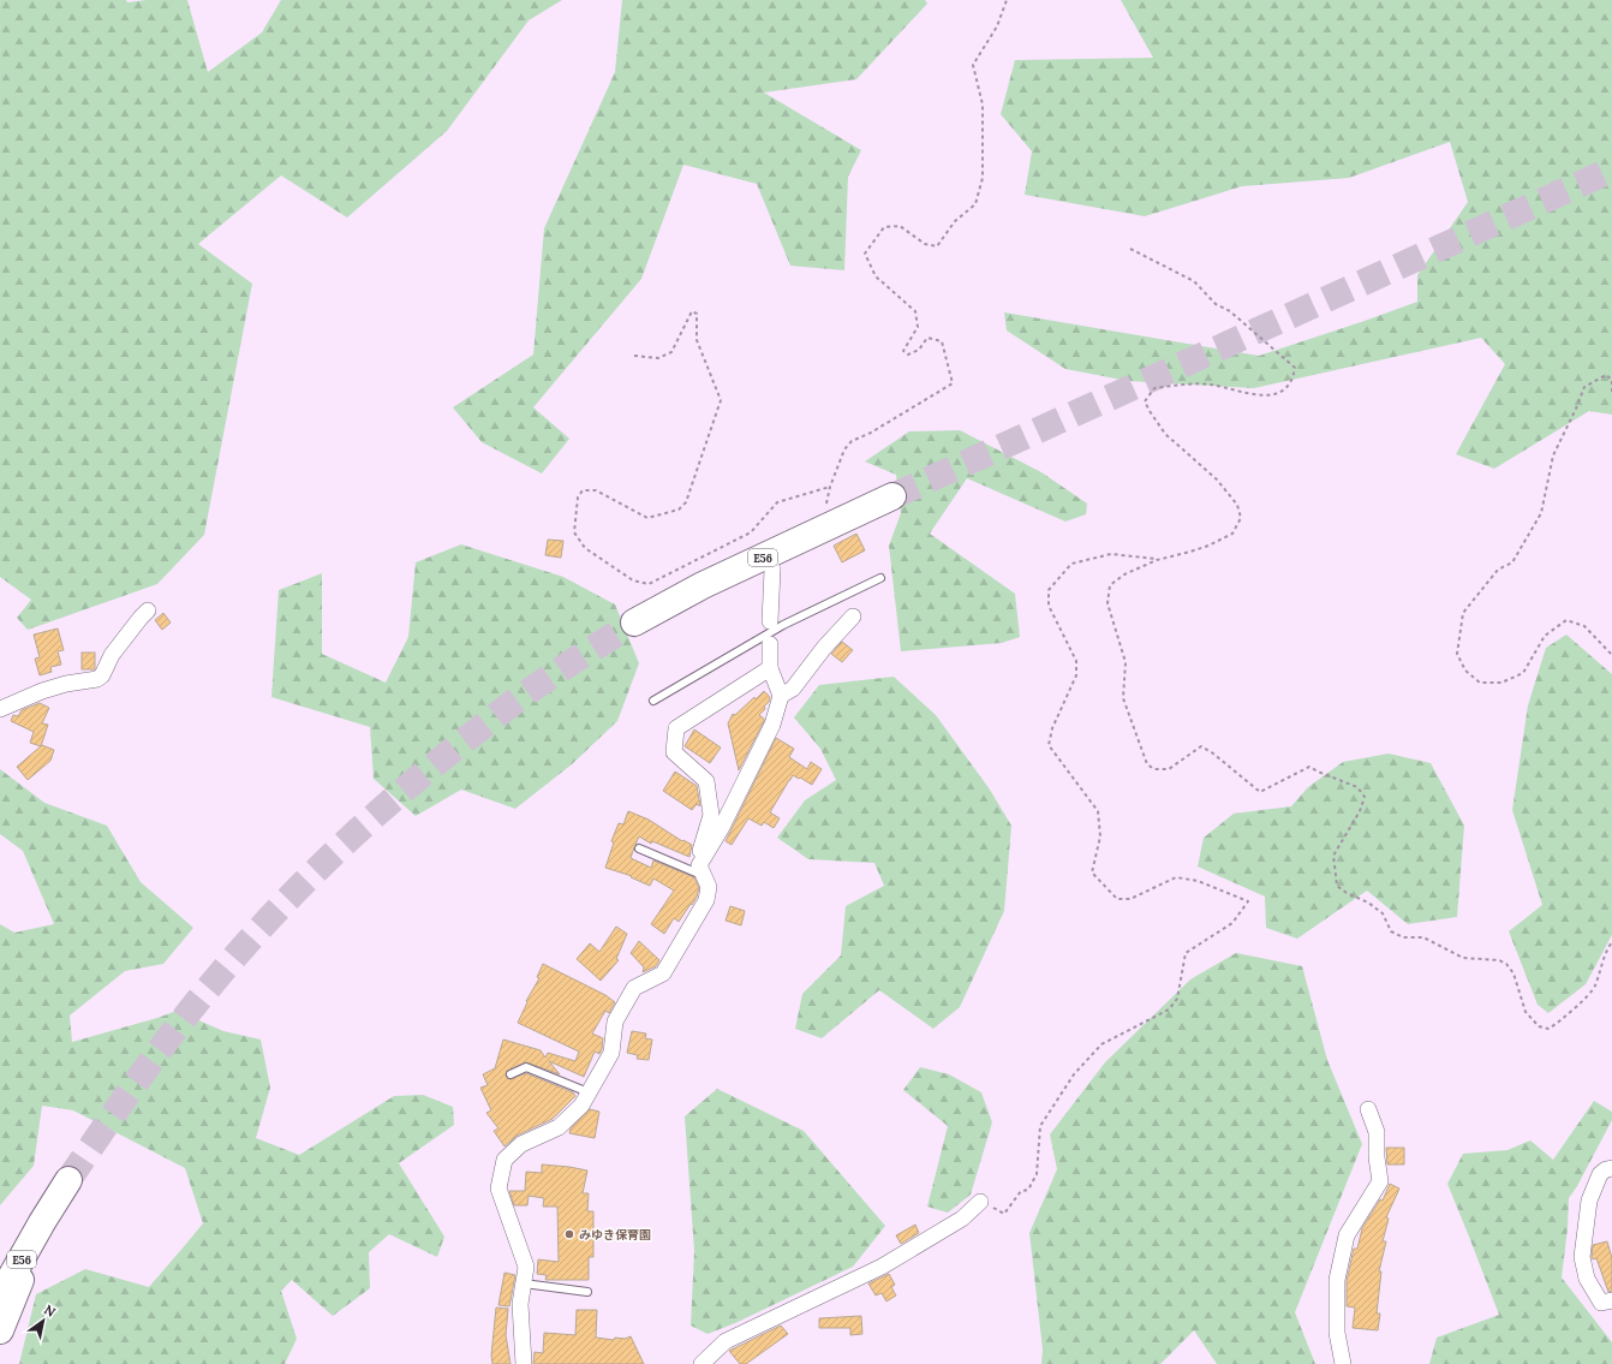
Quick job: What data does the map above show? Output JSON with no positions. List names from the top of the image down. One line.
{"streets":{"highway":["E56"]},"places":["みゆき保育園"],"north":"top right"}
